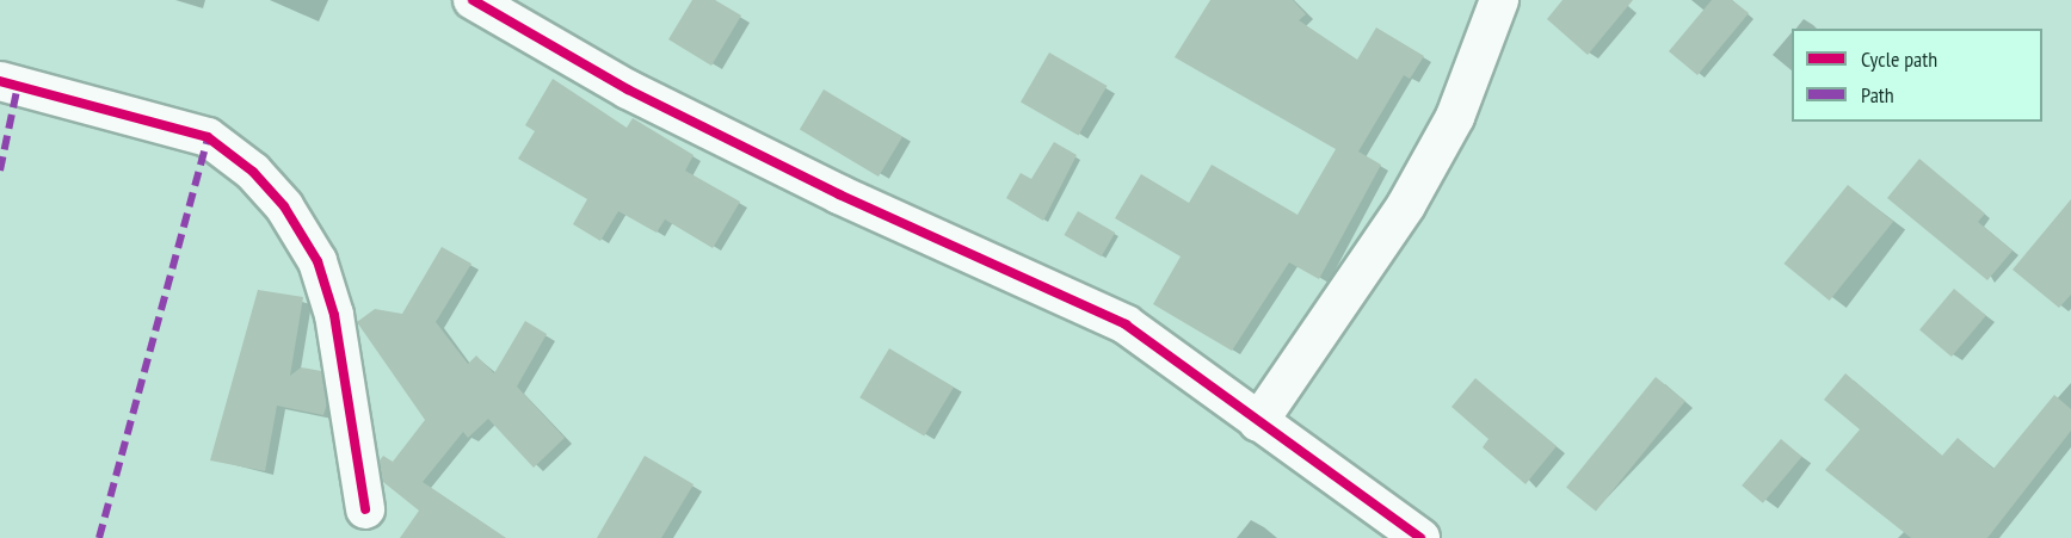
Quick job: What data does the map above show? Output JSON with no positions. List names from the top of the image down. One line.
{"legend":["Cycle path","Path"]}
